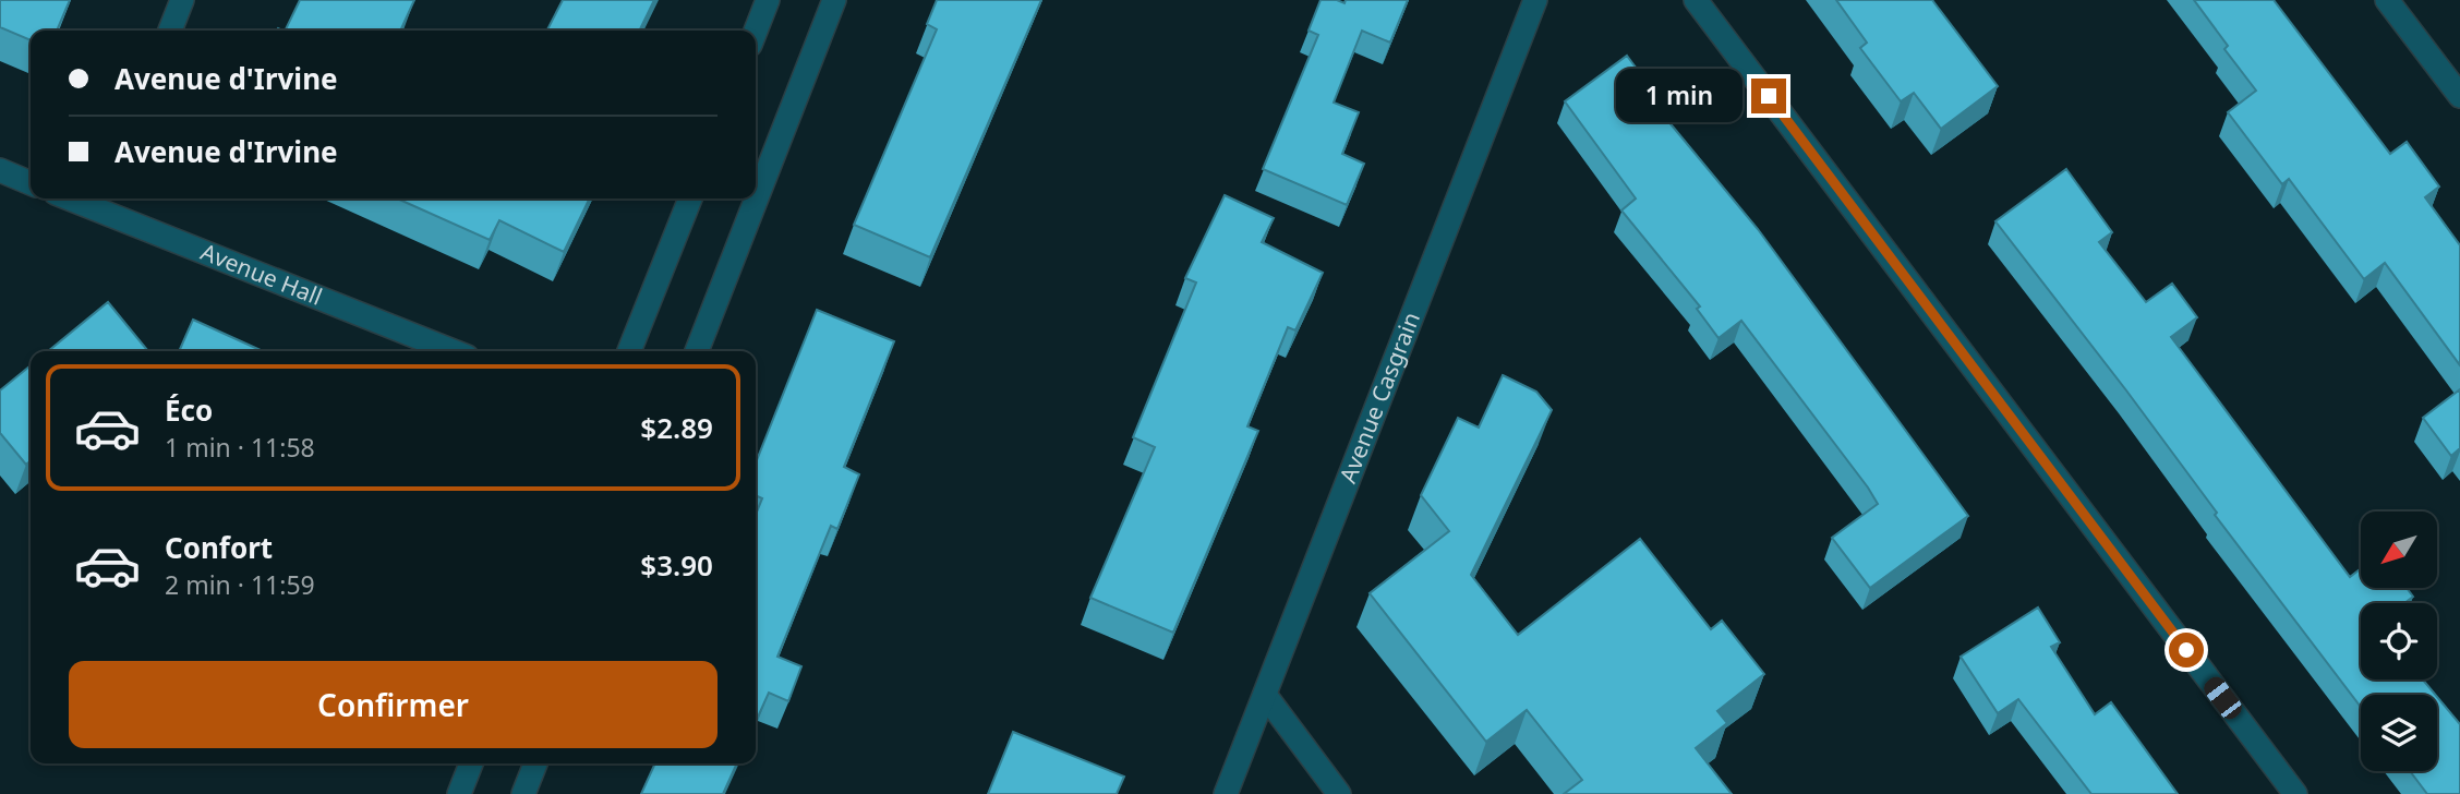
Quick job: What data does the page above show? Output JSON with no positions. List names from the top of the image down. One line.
{"streets":{"street":["Avenue Hall","Avenue Casgrain"]},"north":"bottom left","page":{"banner":["Avenue d'Irvine","Avenue d'Irvine"],"bubble":"1 min","list":[{"name":"Éco","note":"1 min · 11:58","value":"$2.89"},{"name":"Confort","note":"2 min · 11:59","value":"$3.90"}],"buttons":"Confirmer"}}
